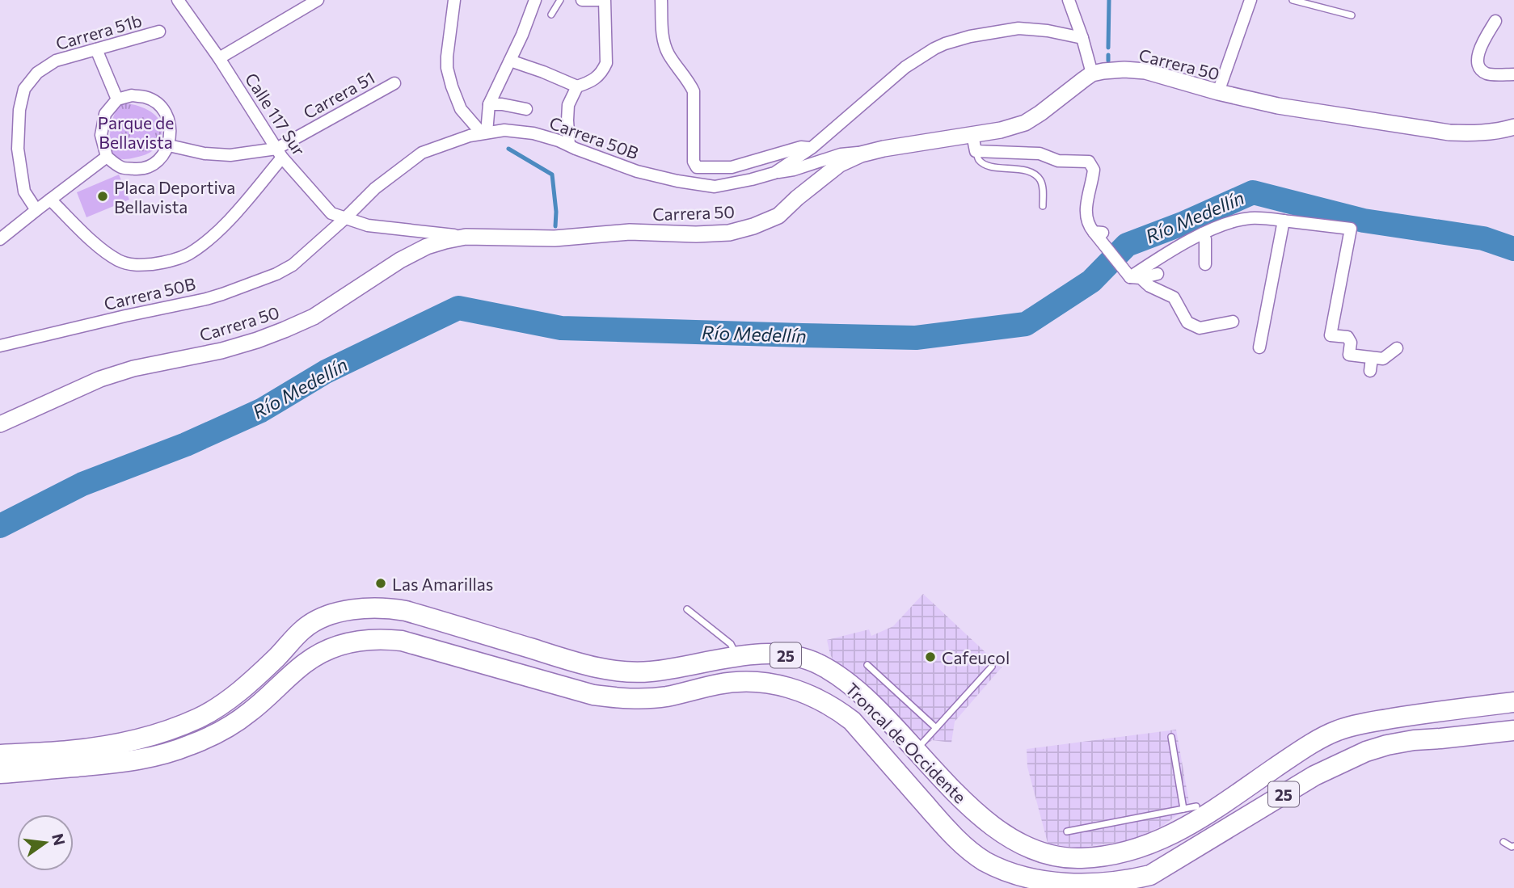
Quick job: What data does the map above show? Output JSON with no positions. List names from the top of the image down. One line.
{"streets":{"highway":["25","Troncal de Occidente"],"main road":["Carrera 50"],"street":["Carrera 51b","Carrera 51","Calle 117 Sur","Carrera 50B"]},"crossings":[["Carrera 50","Calle 117 Sur"],["Carrera 51","Calle 117 Sur"],["Calle 117 Sur","Carrera 50B"]],"water":["Río Medellín"],"parks":["Parque de Bellavista"],"places":["Placa Deportiva Bellavista","Las Amarillas","Cafeucol"],"north":"right"}
